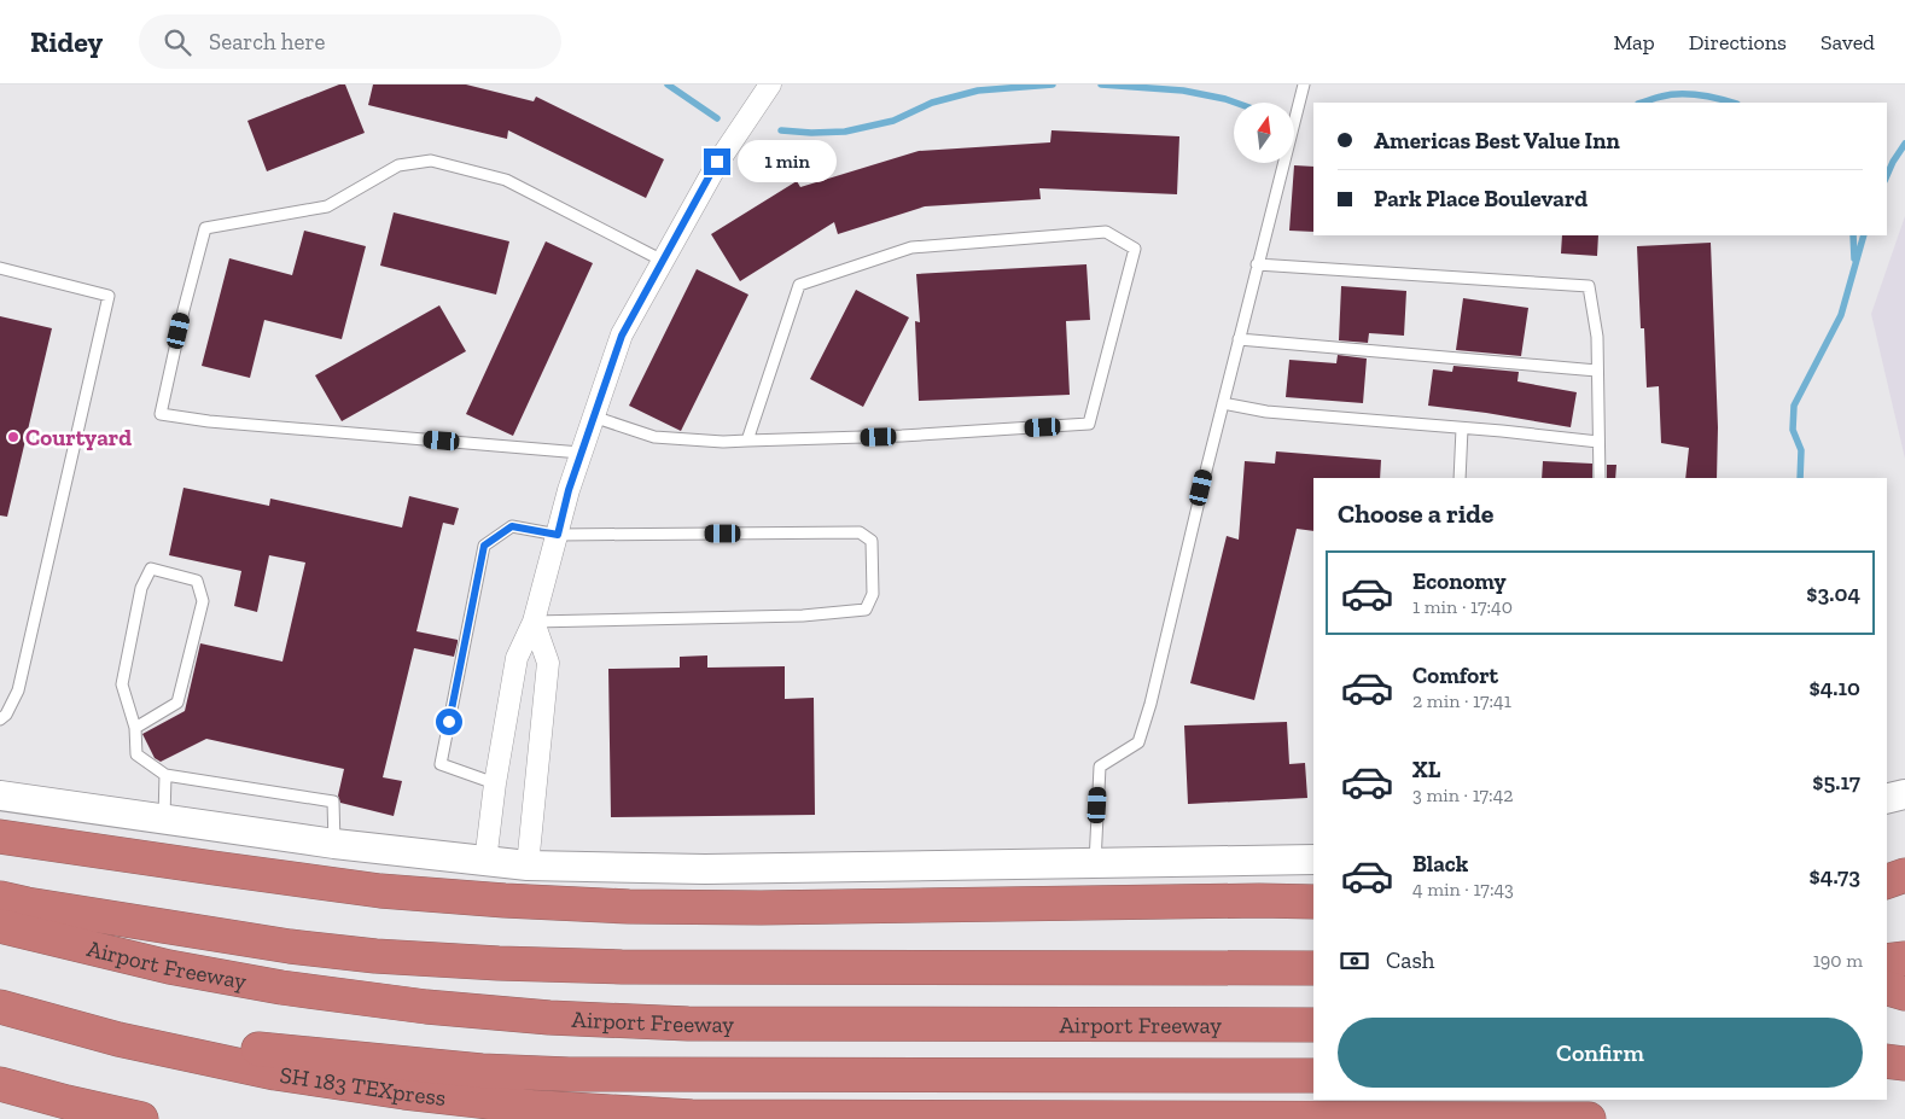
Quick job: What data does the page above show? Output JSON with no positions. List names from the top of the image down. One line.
{"streets":{"highway":["Airport Freeway","SH 183 TEXpress"]},"places":["Courtyard"],"north":"top","page":{"header":"Ridey","search":"Search here","nav":["Map","Directions","Saved"],"banner":["Americas Best Value Inn","Park Place Boulevard"],"bubble":"1 min","heading":"Choose a ride","list":[{"name":"Economy","note":"1 min · 17:40","value":"$3.04"},{"name":"Comfort","note":"2 min · 17:41","value":"$4.10"},{"name":"XL","note":"3 min · 17:42","value":"$5.17"},{"name":"Black","note":"4 min · 17:43","value":"$4.73"}],"pay":["Cash","190 m"],"buttons":"Confirm"}}
